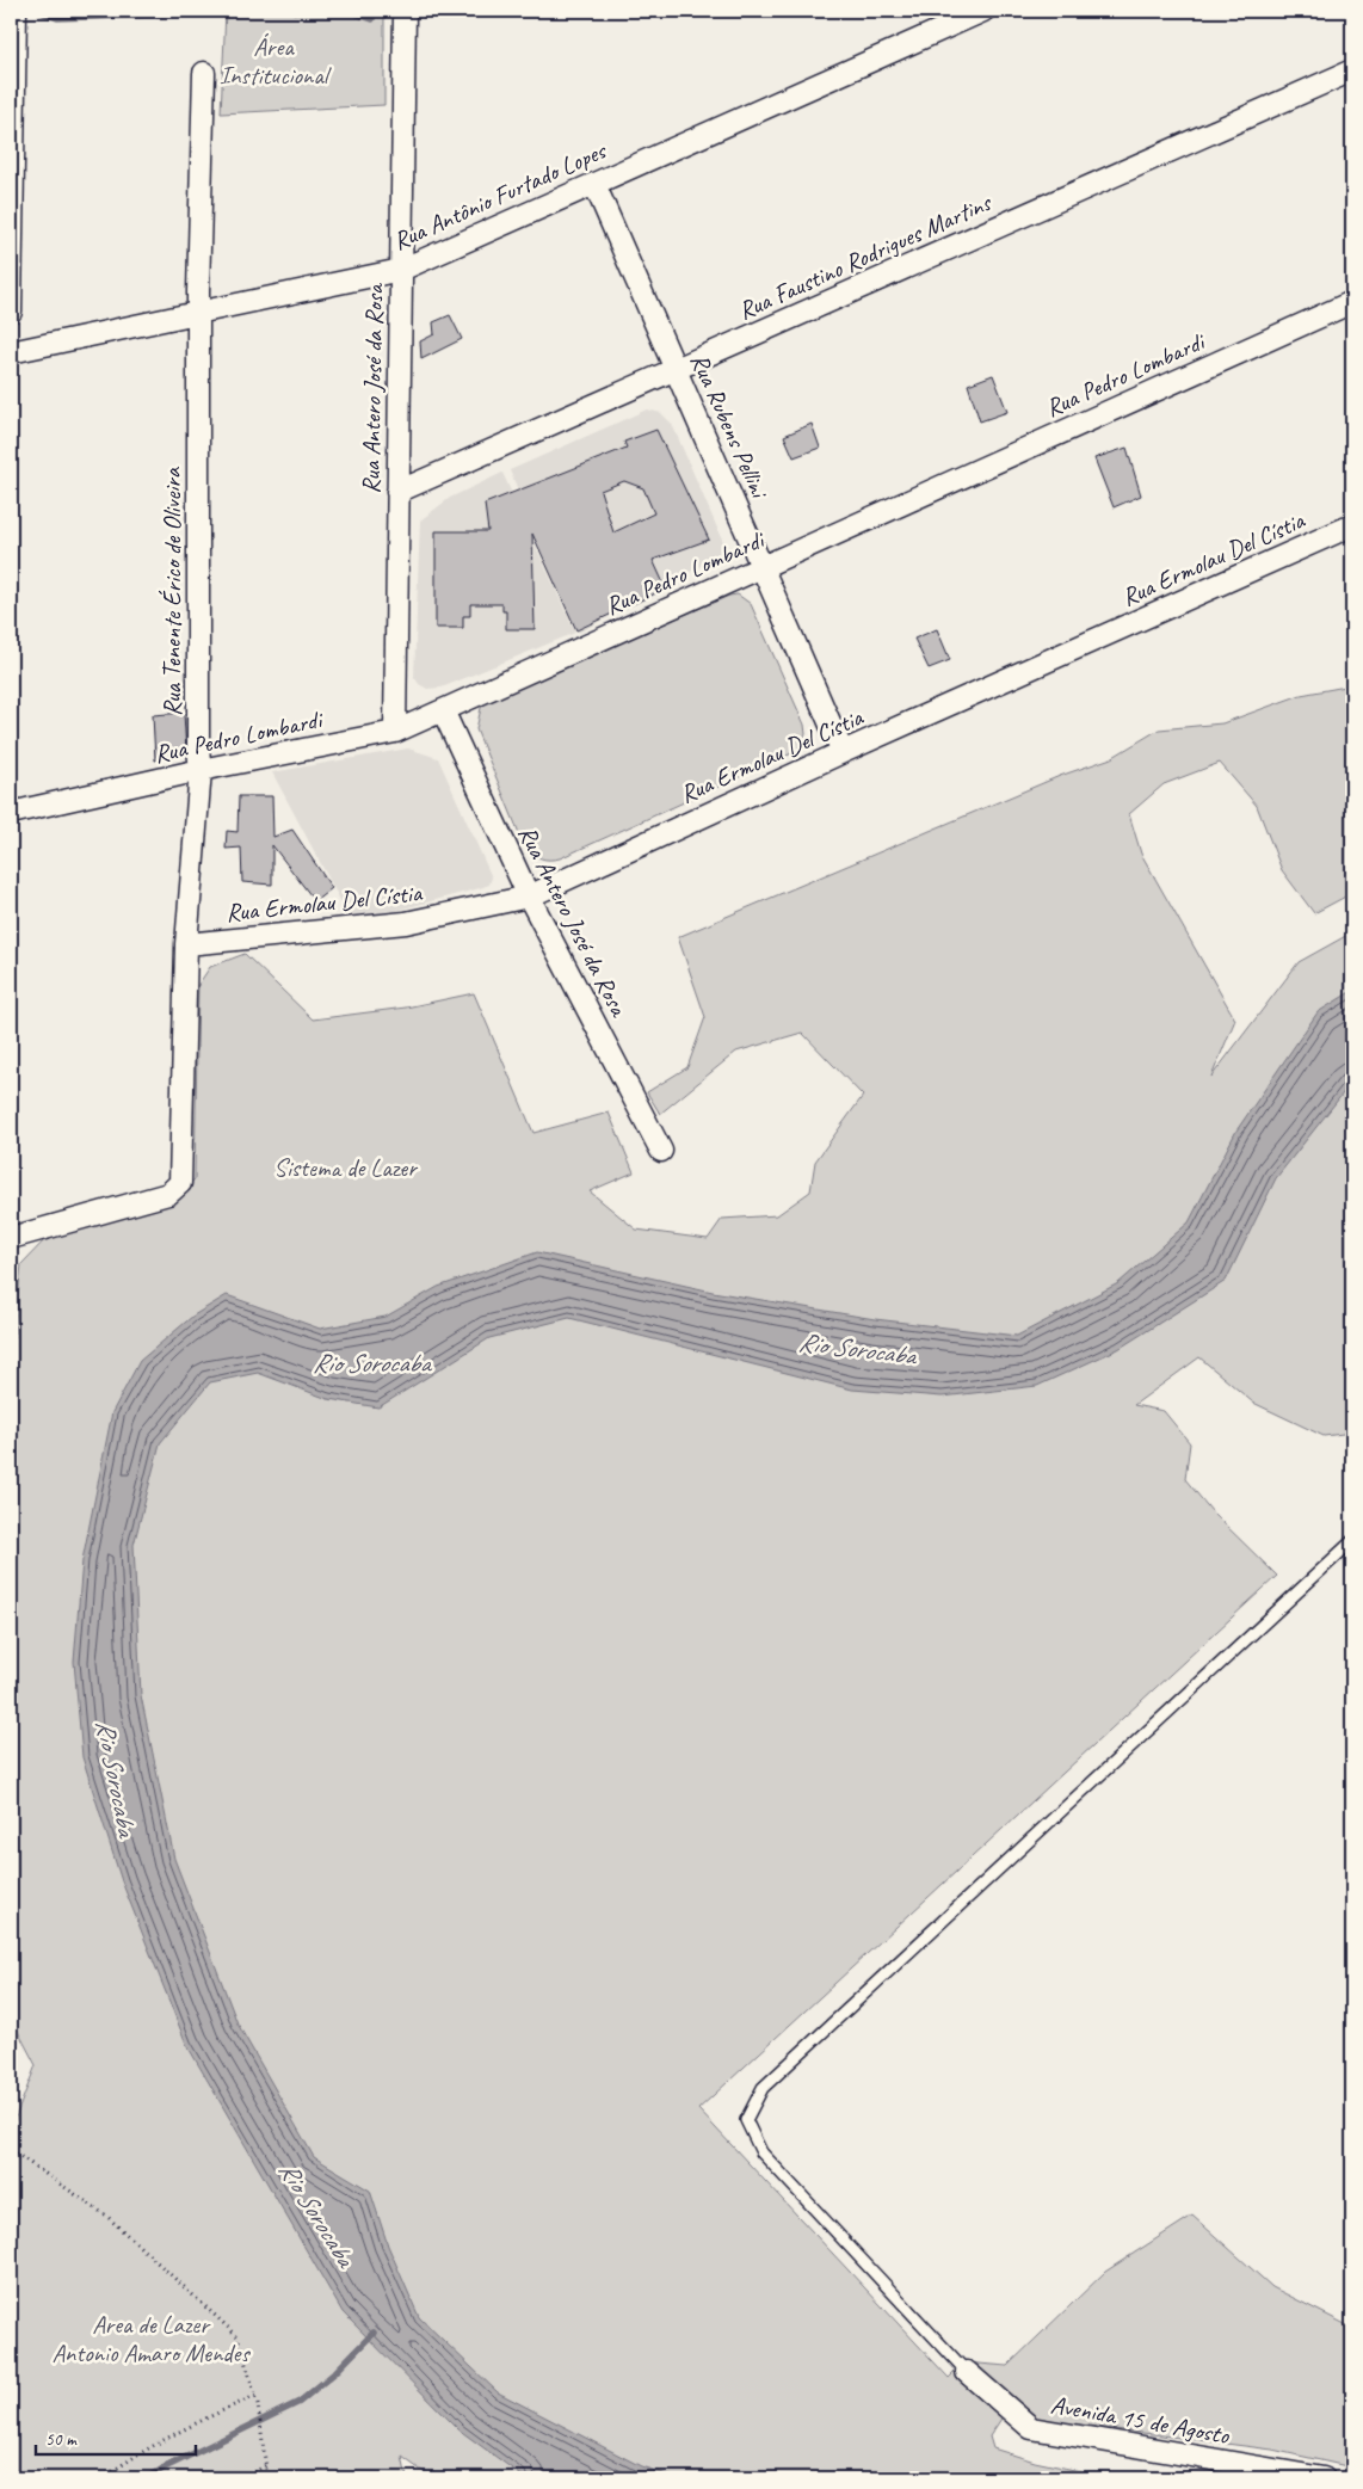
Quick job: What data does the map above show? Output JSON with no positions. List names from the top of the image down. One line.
{"streets":{"street":["Rua Antônio Furtado Lopes","Rua Faustino Rodrigues Martins","Rua Pedro Lombardi","Rua Antero José da Rosa","Rua Rubens Pellini","Rua Ermolau Del Cístia","Rua Tenente Érico de Oliveira","Avenida 15 de Agosto"]},"crossings":[["Rua Antônio Furtado Lopes","Rua Antero José da Rosa"],["Rua Antônio Furtado Lopes","Rua Rubens Pellini"],["Rua Antônio Furtado Lopes","Rua Tenente Érico de Oliveira"],["Rua Faustino Rodrigues Martins","Rua Antero José da Rosa"],["Rua Faustino Rodrigues Martins","Rua Rubens Pellini"],["Rua Pedro Lombardi","Rua Antero José da Rosa"],["Rua Pedro Lombardi","Rua Rubens Pellini"],["Rua Pedro Lombardi","Rua Tenente Érico de Oliveira"],["Rua Antero José da Rosa","Rua Ermolau Del Cístia"],["Rua Rubens Pellini","Rua Ermolau Del Cístia"],["Rua Ermolau Del Cístia","Rua Tenente Érico de Oliveira"]],"water":["Rio Sorocaba"],"parks":["Área Institucional","Sistema de Lazer","Area de Lazer Antonio Amaro Mendes"],"scale_bar":"50 m"}
